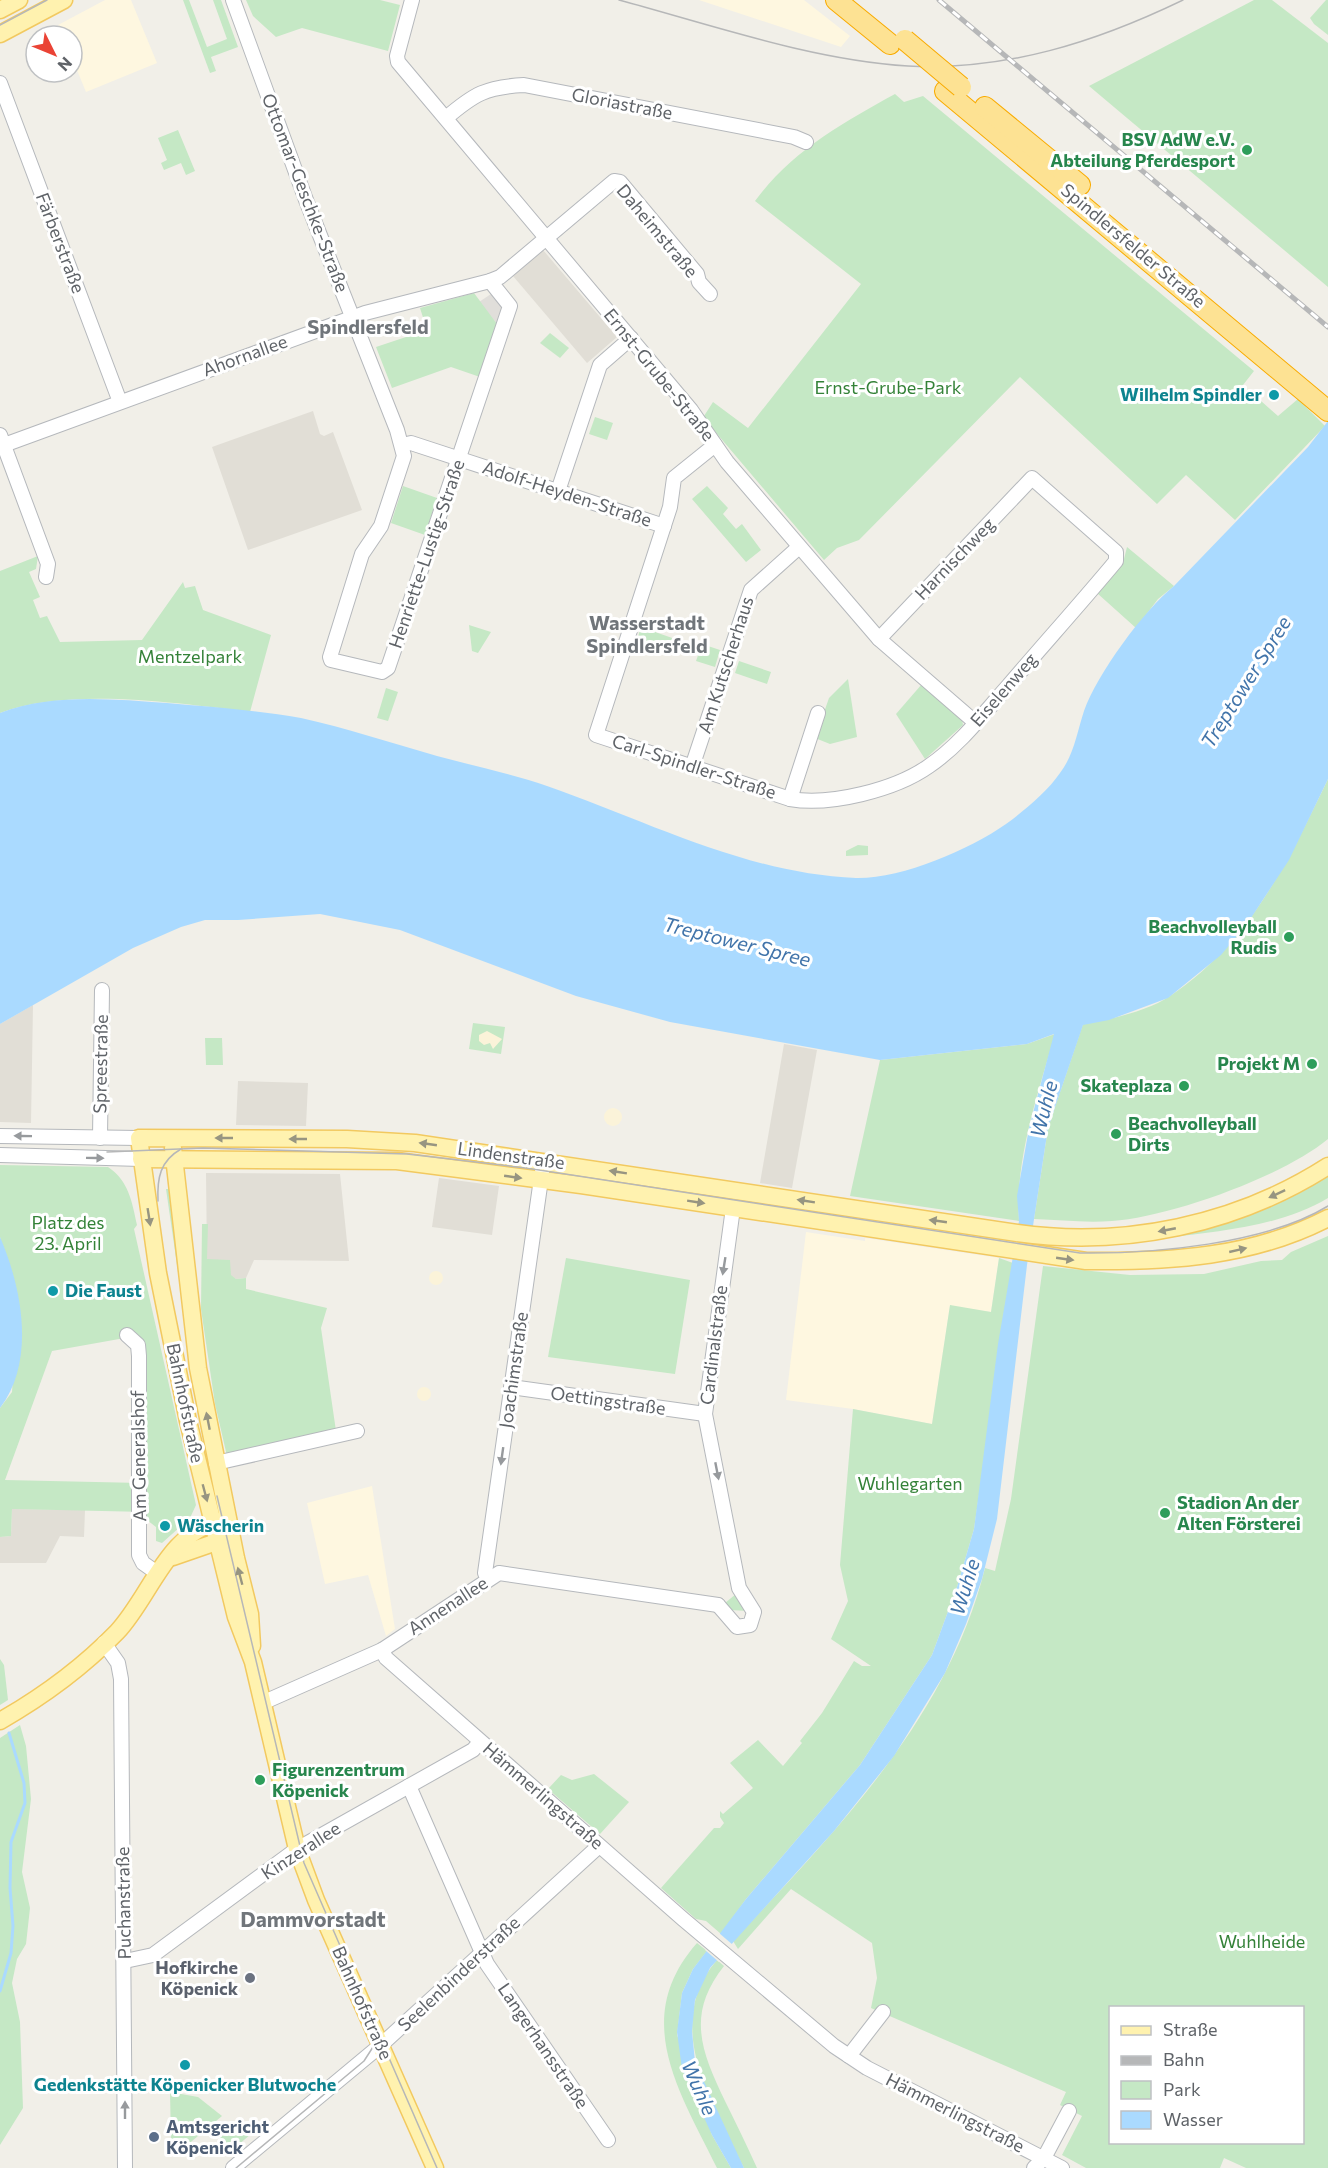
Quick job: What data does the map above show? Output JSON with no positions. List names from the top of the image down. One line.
{"streets":{"highway":["Spindlersfelder Straße"],"main road":["Lindenstraße","Bahnhofstraße"],"street":["Gloriastraße","Ottomar-Geschke-Straße","Daheimstraße","Färberstraße","Ahornallee","Ernst-Grube-Straße","Adolf-Heyden-Straße","Henriette-Lustig-Straße","Harnischweg","Am Kutscherhaus","Eiselenweg","Carl-Spindler-Straße","Spreestraße","Cardinalstraße","Joachimstraße","Oettingstraße","Am Generalshof","Annenallee","Hämmerlingstraße","Kinzerallee","Puchanstraße","Seelenbinderstraße","Langerhansstraße"]},"crossings":[["Gloriastraße","Ernst-Grube-Straße"],["Ottomar-Geschke-Straße","Ahornallee"],["Ottomar-Geschke-Straße","Adolf-Heyden-Straße"],["Ottomar-Geschke-Straße","Henriette-Lustig-Straße"],["Daheimstraße","Ahornallee"],["Daheimstraße","Ernst-Grube-Straße"],["Färberstraße","Ahornallee"],["Ahornallee","Ernst-Grube-Straße"],["Ahornallee","Henriette-Lustig-Straße"],["Ernst-Grube-Straße","Harnischweg"],["Ernst-Grube-Straße","Am Kutscherhaus"],["Ernst-Grube-Straße","Eiselenweg"],["Ernst-Grube-Straße","Carl-Spindler-Straße"],["Adolf-Heyden-Straße","Henriette-Lustig-Straße"],["Adolf-Heyden-Straße","Carl-Spindler-Straße"],["Harnischweg","Eiselenweg"],["Am Kutscherhaus","Carl-Spindler-Straße"],["Eiselenweg","Carl-Spindler-Straße"],["Spreestraße","Lindenstraße"],["Lindenstraße","Cardinalstraße"],["Lindenstraße","Joachimstraße"],["Lindenstraße","Bahnhofstraße"],["Cardinalstraße","Oettingstraße"],["Cardinalstraße","Annenallee"],["Joachimstraße","Oettingstraße"],["Joachimstraße","Annenallee"],["Bahnhofstraße","Annenallee"],["Bahnhofstraße","Kinzerallee"],["Bahnhofstraße","Seelenbinderstraße"],["Annenallee","Hämmerlingstraße"],["Hämmerlingstraße","Kinzerallee"],["Hämmerlingstraße","Seelenbinderstraße"],["Kinzerallee","Puchanstraße"],["Kinzerallee","Langerhansstraße"],["Seelenbinderstraße","Langerhansstraße"]],"one_way":["Cardinalstraße","Joachimstraße","Puchanstraße"],"districts":["Spindlersfeld","Wasserstadt Spindlersfeld","Dammvorstadt"],"water":["Treptower Spree","Wuhle"],"parks":["Ernst-Grube-Park","Mentzelpark","Platz des 23. April","Wuhlegarten","Wuhlheide"],"places":["BSV AdW e.V. Abteilung Pferdesport","Wilhelm Spindler","Beachvolleyball Rudis","Projekt M","Skateplaza","Beachvolleyball Dirts","Die Faust","Stadion An der Alten Försterei","Wäscherin","Figurenzentrum Köpenick","Hofkirche Köpenick","Gedenkstätte Köpenicker Blutwoche","Amtsgericht Köpenick"],"legend":["Straße","Bahn","Park","Wasser"],"north":"bottom right"}
